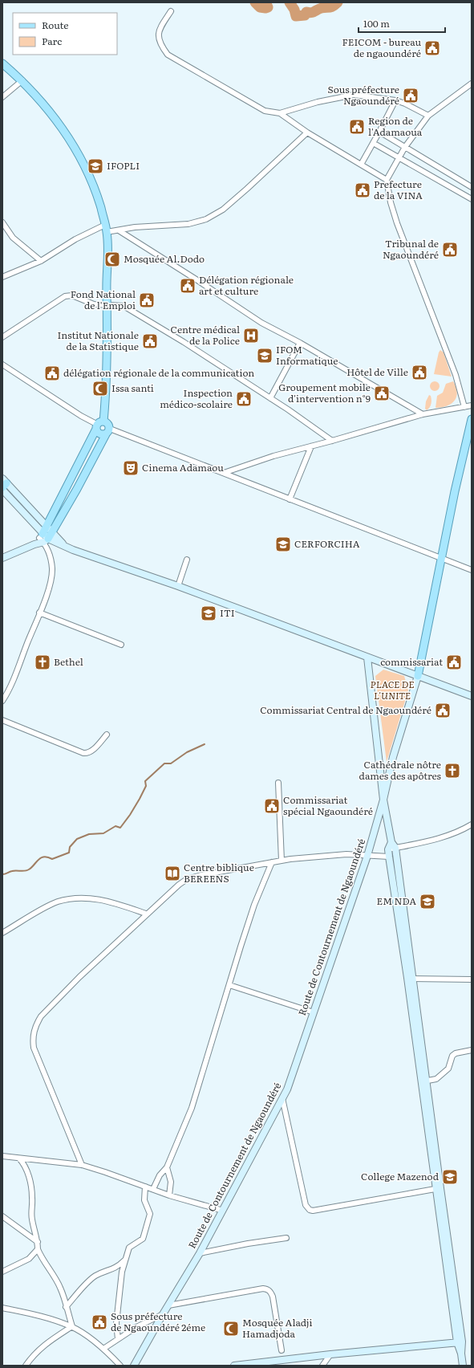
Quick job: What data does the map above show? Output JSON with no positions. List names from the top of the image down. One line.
{"streets":{"main road":["Route de Contournement de Ngaoundéré"]},"parks":["PLACE DE L'UNITE"],"places":{"public building":["FEICOM - bureau de ngaoundéré","Sous préfecture Ngaoundéré","Region de l'Adamaoua","Prefecture de la VINA","Tribunal de Ngaoundéré","Délégation régionale art et culture","Fond National de l'Emploi","Institut Nationale de la Statistique","Hôtel de Ville","délégation régionale de la communication","Groupement mobile d'intervention n°9","Inspection médico-scolaire","commissariat","Commissariat Central de Ngaoundéré","Commissariat spécial Ngaoundéré","Sous préfecture de Ngaoundéré 2éme"],"school or university":["IFOPLI","IFOM Informatique","CERFORCIHA","ITI","EM NDA","College Mazenod"],"mosque":["Mosquée Al.Dodo","Issa santi","Mosquée Aladji Hamadjoda"],"hospital":["Centre médical de la Police"],"theatre":["Cinema Adamaou"],"church":["Bethel","Cathédrale nôtre dames des apôtres"],"library":["Centre biblique BEREENS"]},"legend":["Route","Parc"],"scale_bar":"100 m"}
